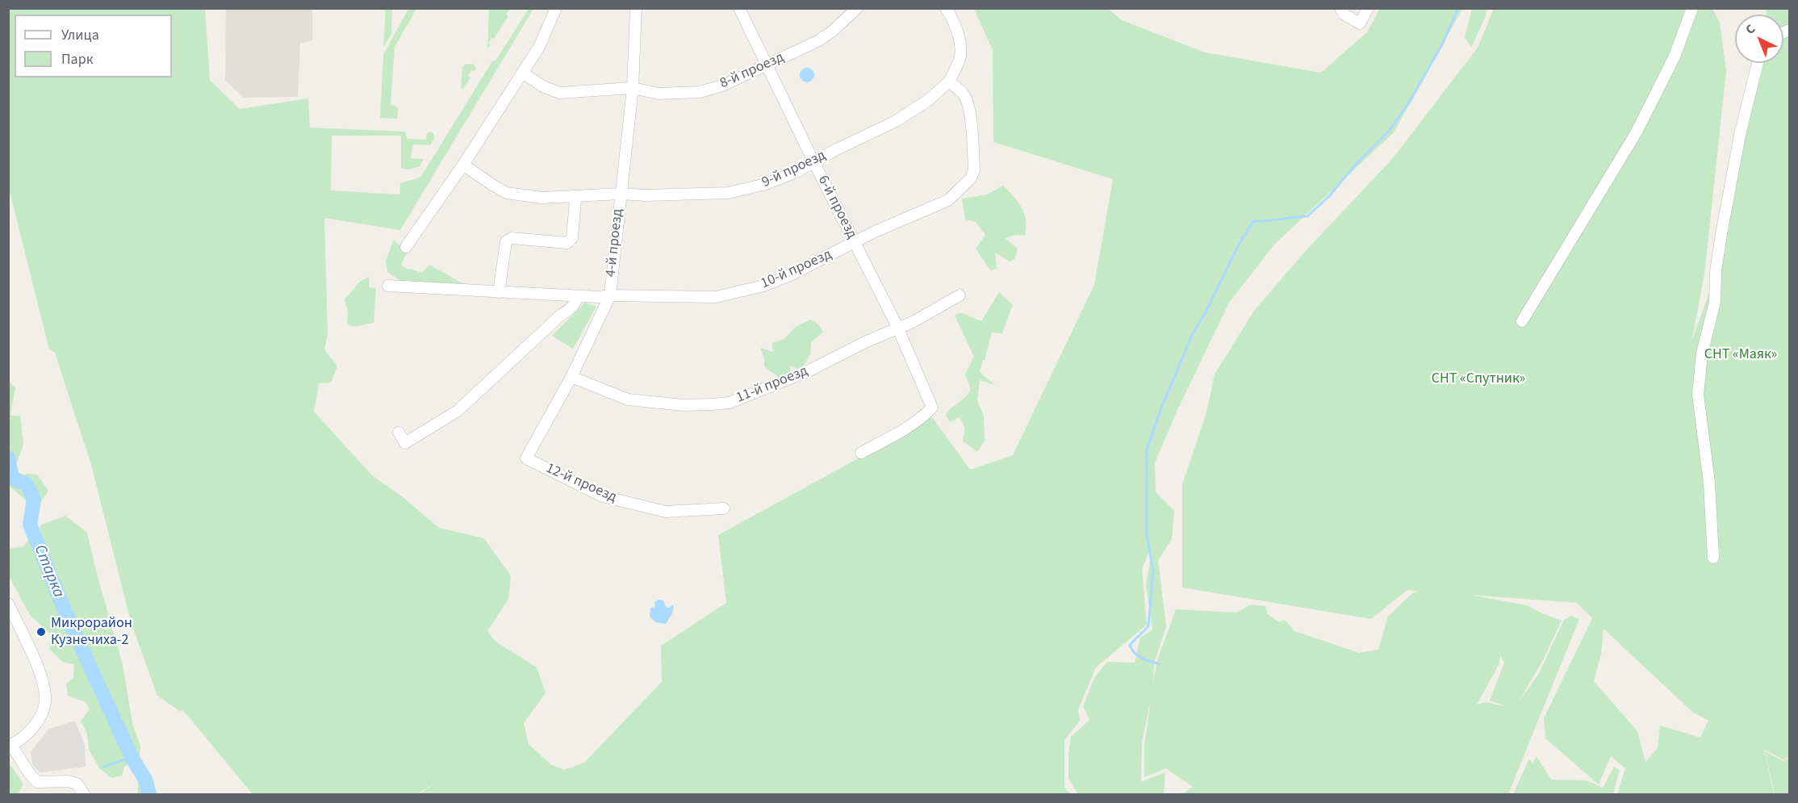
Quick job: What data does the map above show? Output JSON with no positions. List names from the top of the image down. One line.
{"streets":{"street":["8-й проезд","9-й проезд","6-й проезд","4-й проезд","10-й проезд","11-й проезд","12-й проезд"]},"crossings":[["8-й проезд","6-й проезд"],["8-й проезд","4-й проезд"],["9-й проезд","6-й проезд"],["9-й проезд","4-й проезд"],["9-й проезд","10-й проезд"],["6-й проезд","10-й проезд"],["6-й проезд","11-й проезд"],["4-й проезд","10-й проезд"],["4-й проезд","11-й проезд"],["4-й проезд","12-й проезд"]],"water":["Старка"],"parks":["СНТ «Маяк»","СНТ «Спутник»"],"places":["Микрорайон Кузнечиха-2"],"legend":["Улица","Парк"],"north":"top left"}
